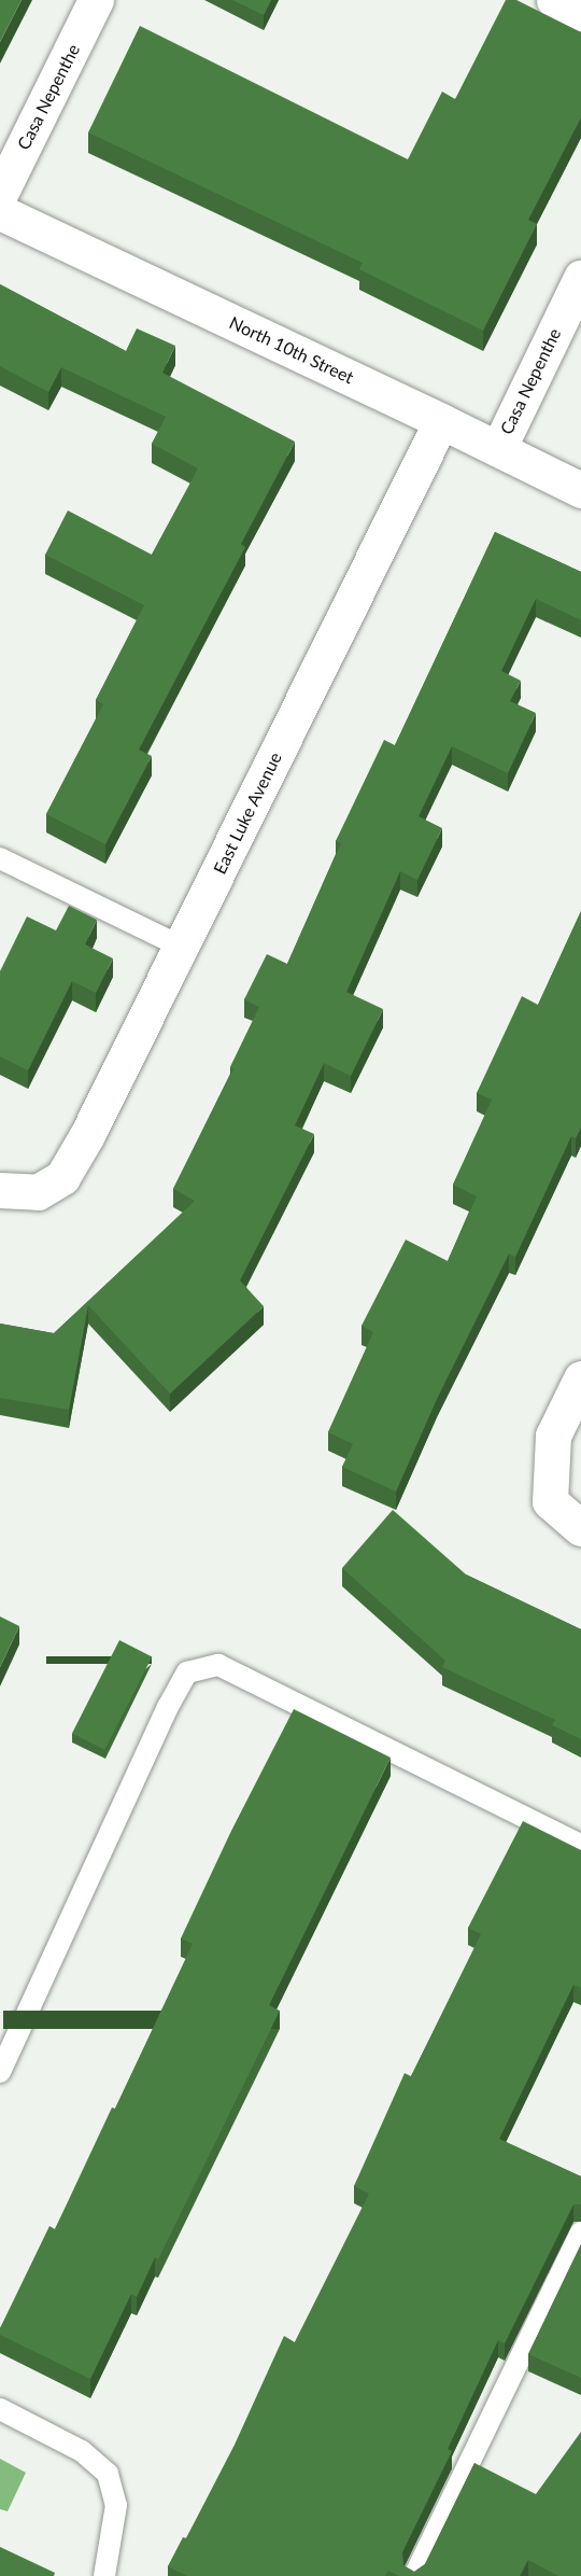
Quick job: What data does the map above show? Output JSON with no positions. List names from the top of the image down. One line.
{"streets":{"street":["Casa Nepenthe","North 10th Street","East Luke Avenue"]},"crossings":[["Casa Nepenthe","North 10th Street"],["North 10th Street","East Luke Avenue"]]}
